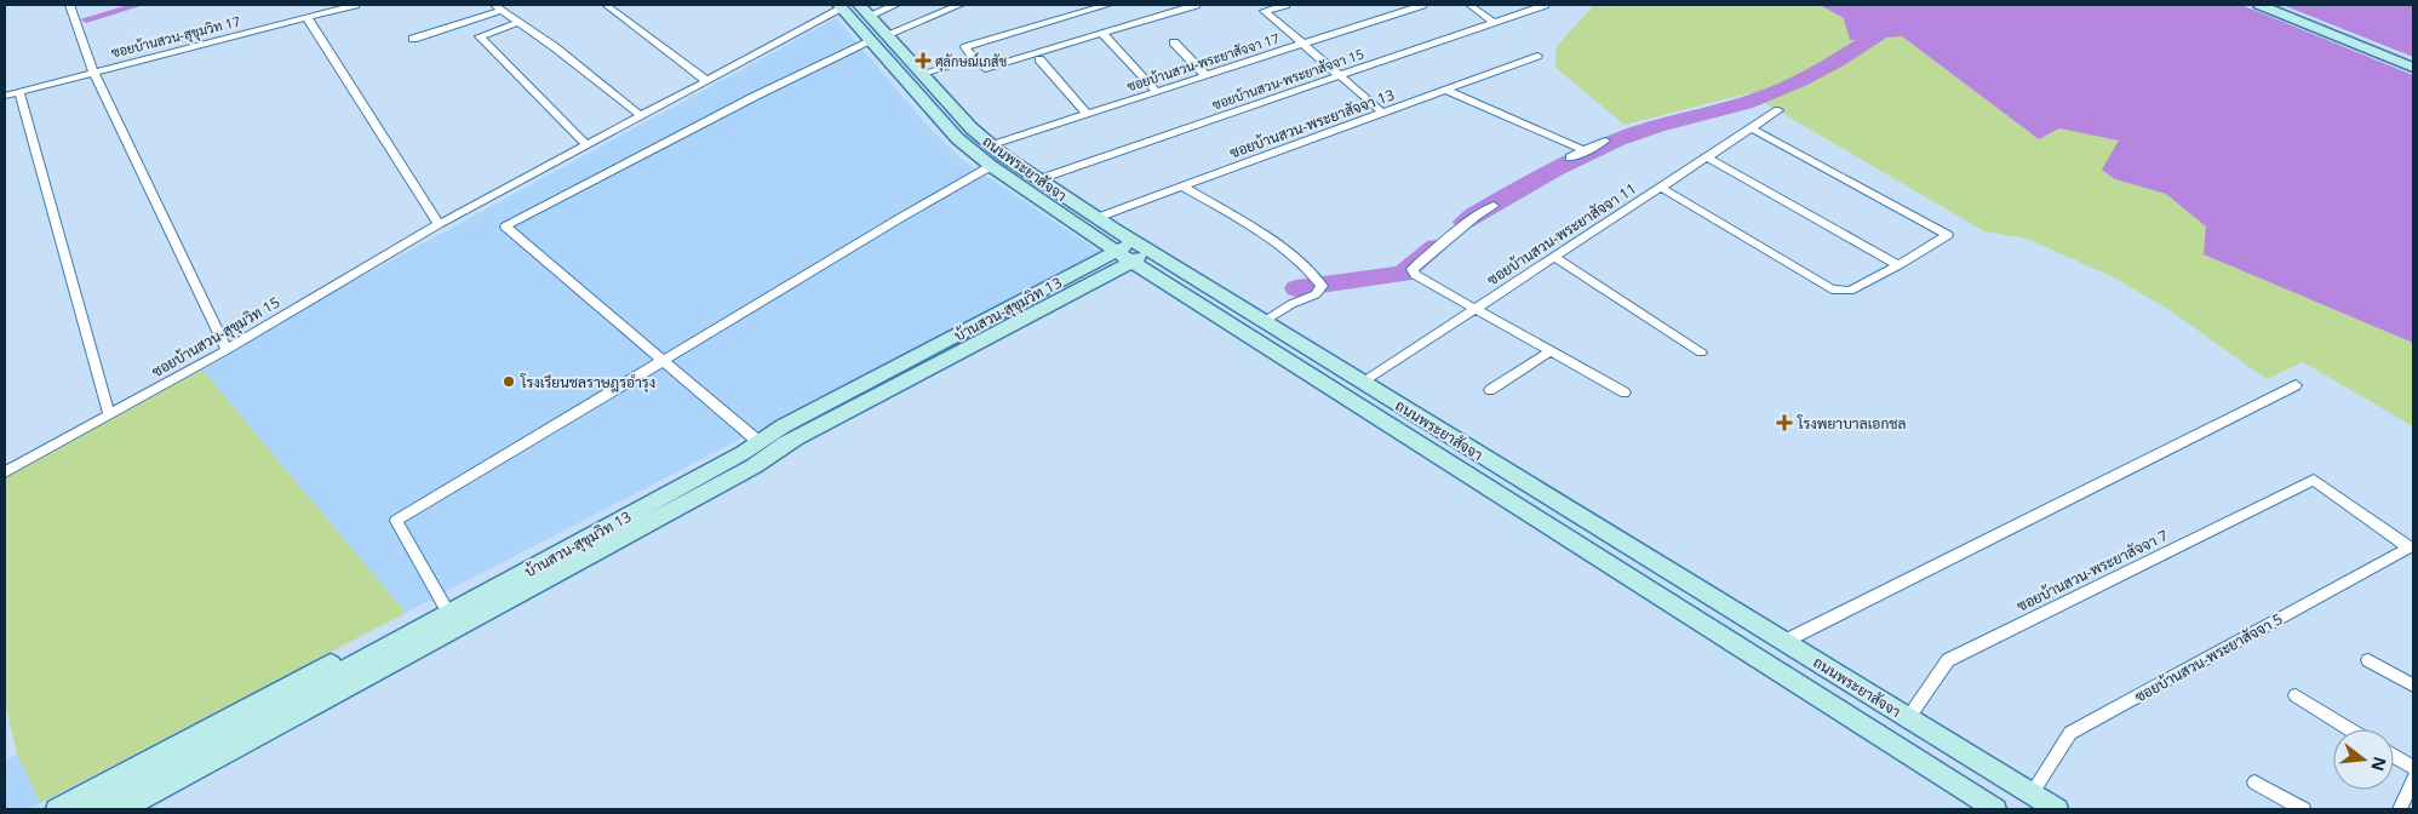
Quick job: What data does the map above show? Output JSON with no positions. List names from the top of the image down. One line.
{"streets":{"main road":["ถนนพระยาสัจจา","บ้านสวน-สุขุมวิท 13"],"street":["ซอยบ้านสวน-สุขุมวิท 17","ซอยบ้านสวน-พระยาสัจจา 17","ซอยบ้านสวน-พระยาสัจจา 15","ซอยบ้านสวน-พระยาสัจจา 13","ซอยบ้านสวน-พระยาสัจจา 11","ซอยบ้านสวน-สุขุมวิท 15","ซอยบ้านสวน-พระยาสัจจา 7","ซอยบ้านสวน-พระยาสัจจา 5"]},"crossings":[["ซอยบ้านสวน-พระยาสัจจา 17","ถนนพระยาสัจจา"],["ซอยบ้านสวน-พระยาสัจจา 15","ถนนพระยาสัจจา"],["ซอยบ้านสวน-พระยาสัจจา 13","ถนนพระยาสัจจา"],["ถนนพระยาสัจจา","ซอยบ้านสวน-พระยาสัจจา 11"],["ถนนพระยาสัจจา","บ้านสวน-สุขุมวิท 13"],["ถนนพระยาสัจจา","ซอยบ้านสวน-สุขุมวิท 15"],["ถนนพระยาสัจจา","ซอยบ้านสวน-พระยาสัจจา 7"],["ถนนพระยาสัจจา","ซอยบ้านสวน-พระยาสัจจา 5"],["ซอยบ้านสวน-พระยาสัจจา 7","ซอยบ้านสวน-พระยาสัจจา 5"]],"places":{"health":["ศุลักษณ์เภสัช","โรงพยาบาลเอกชล"],"other":["โรงเรียนชลราษฎรอำรุง"]},"north":"right"}
